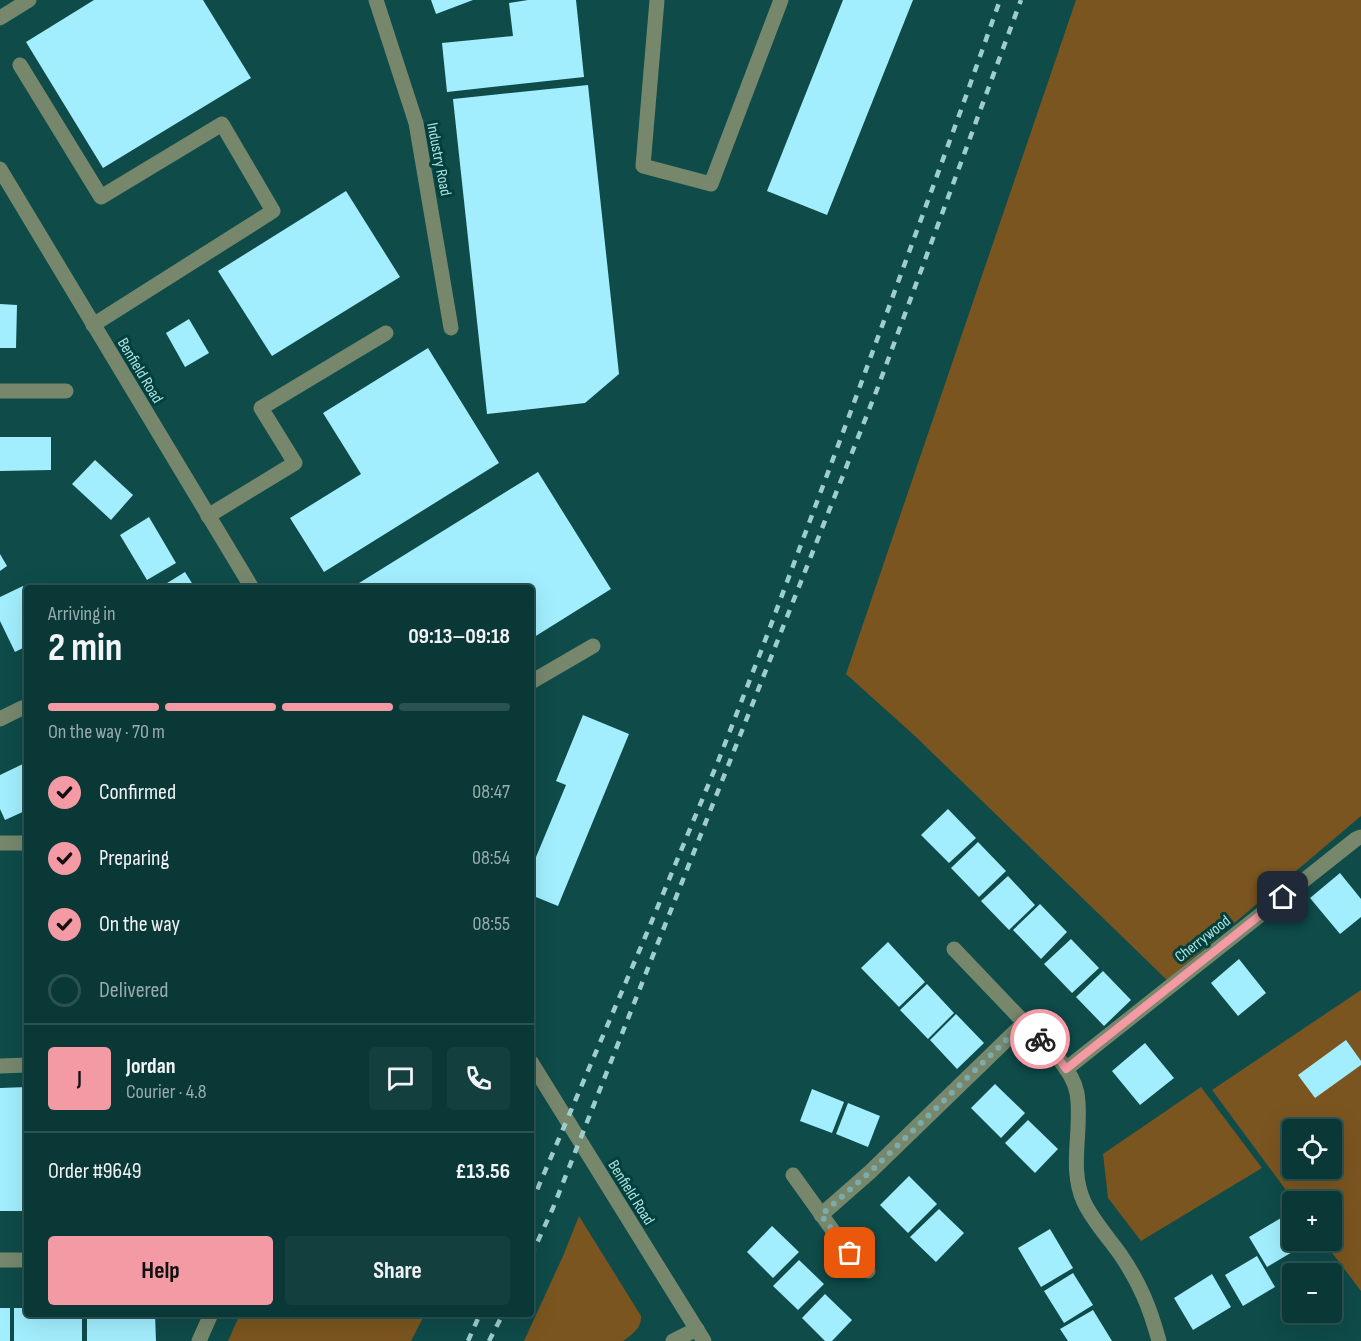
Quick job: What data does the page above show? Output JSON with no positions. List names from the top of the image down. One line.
{"streets":{"street":["Industry Road","Benfield Road","Cherrywood"]},"page":{"heading":["2 min","Arriving in","09:13–09:18"],"panel":["Jordan","Courier · 4.8","Order #9649","£13.56"],"bar":"On the way · 70 m","list":[["Confirmed","08:47"],["Preparing","08:54"],["On the way","08:55"],"Delivered"],"round":"J","map_buttons":["+","−"],"buttons":["Help","Share"]}}
